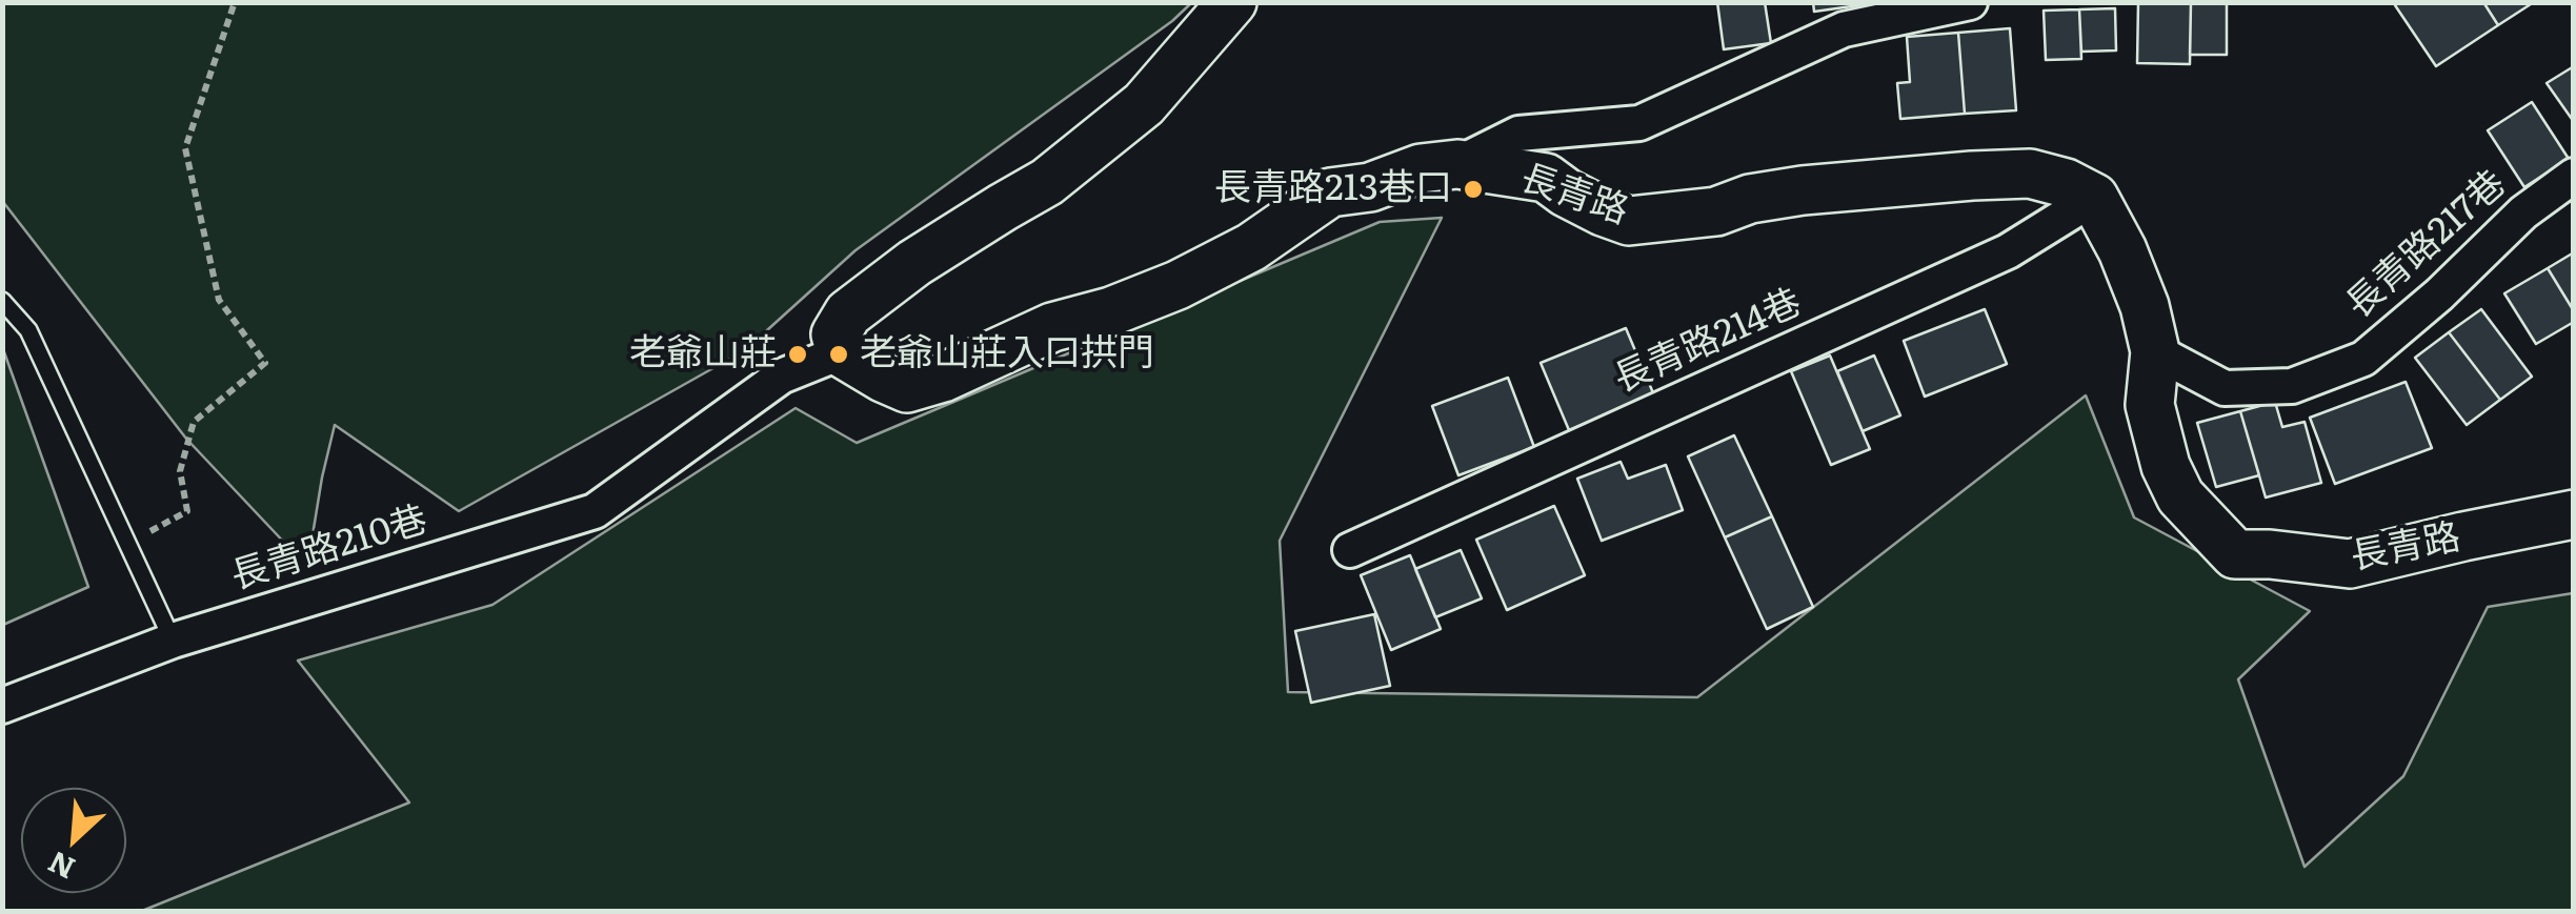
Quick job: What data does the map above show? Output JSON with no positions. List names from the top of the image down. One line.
{"streets":{"street":["長青路","長青路217巷","長青路214巷","長青路210巷"]},"crossings":[["長青路","長青路217巷"],["長青路","長青路214巷"],["長青路","長青路210巷"]],"places":["長青路213巷口","老爺山莊","老爺山莊入口拱門"],"north":"bottom left"}
